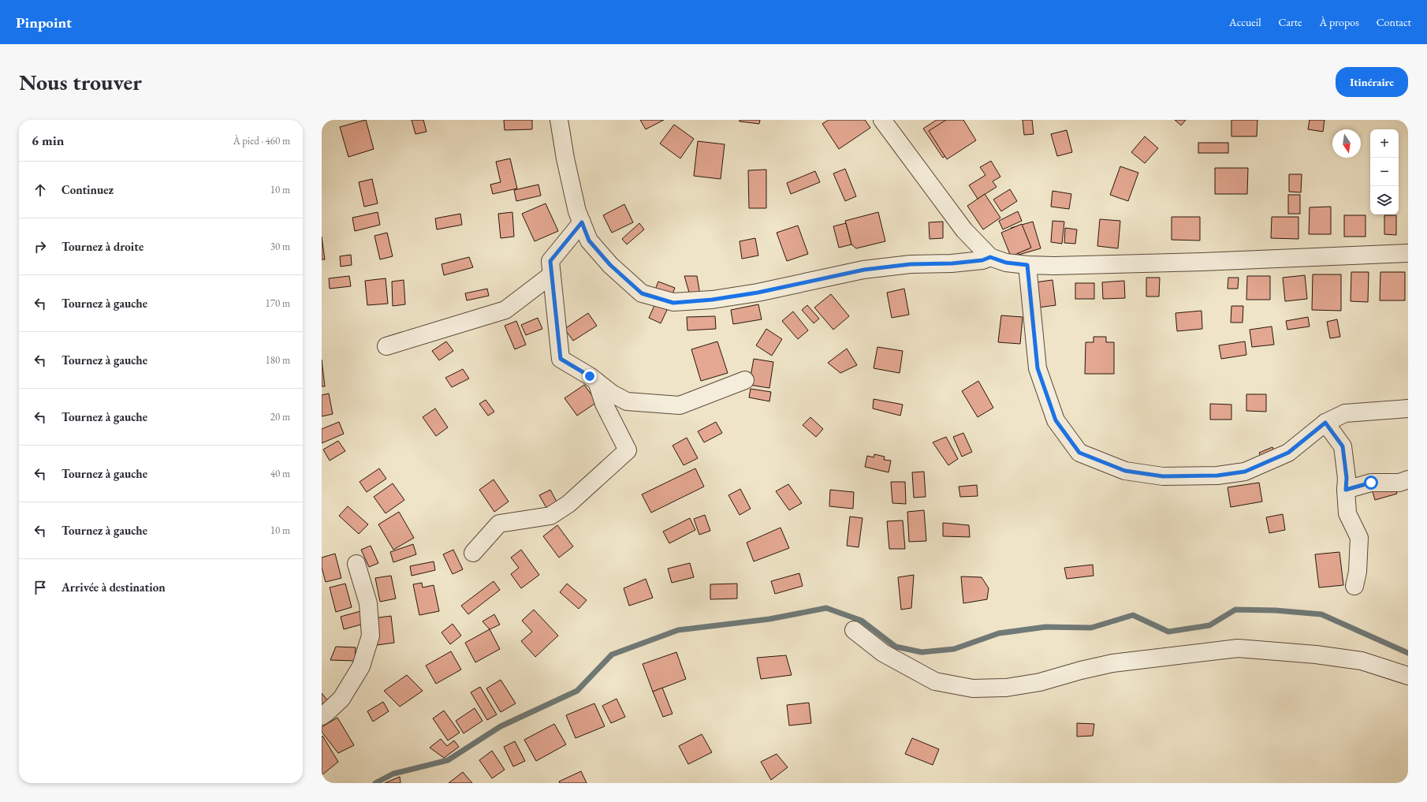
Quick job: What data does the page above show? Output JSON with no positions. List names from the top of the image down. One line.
{"north":"bottom","page":{"header":"Pinpoint","nav":["Accueil","Carte","À propos","Contact"],"buttons":"Itinéraire","title":"Nous trouver","heading":["6 min","À pied · 460 m"],"map_buttons":["+","−"],"list":[["Continuez","10 m"],["Tournez à droite","30 m"],["Tournez à gauche","170 m"],["Tournez à gauche","180 m"],["Tournez à gauche","20 m"],["Tournez à gauche","40 m"],["Tournez à gauche","10 m"],"Arrivée à destination"]}}
